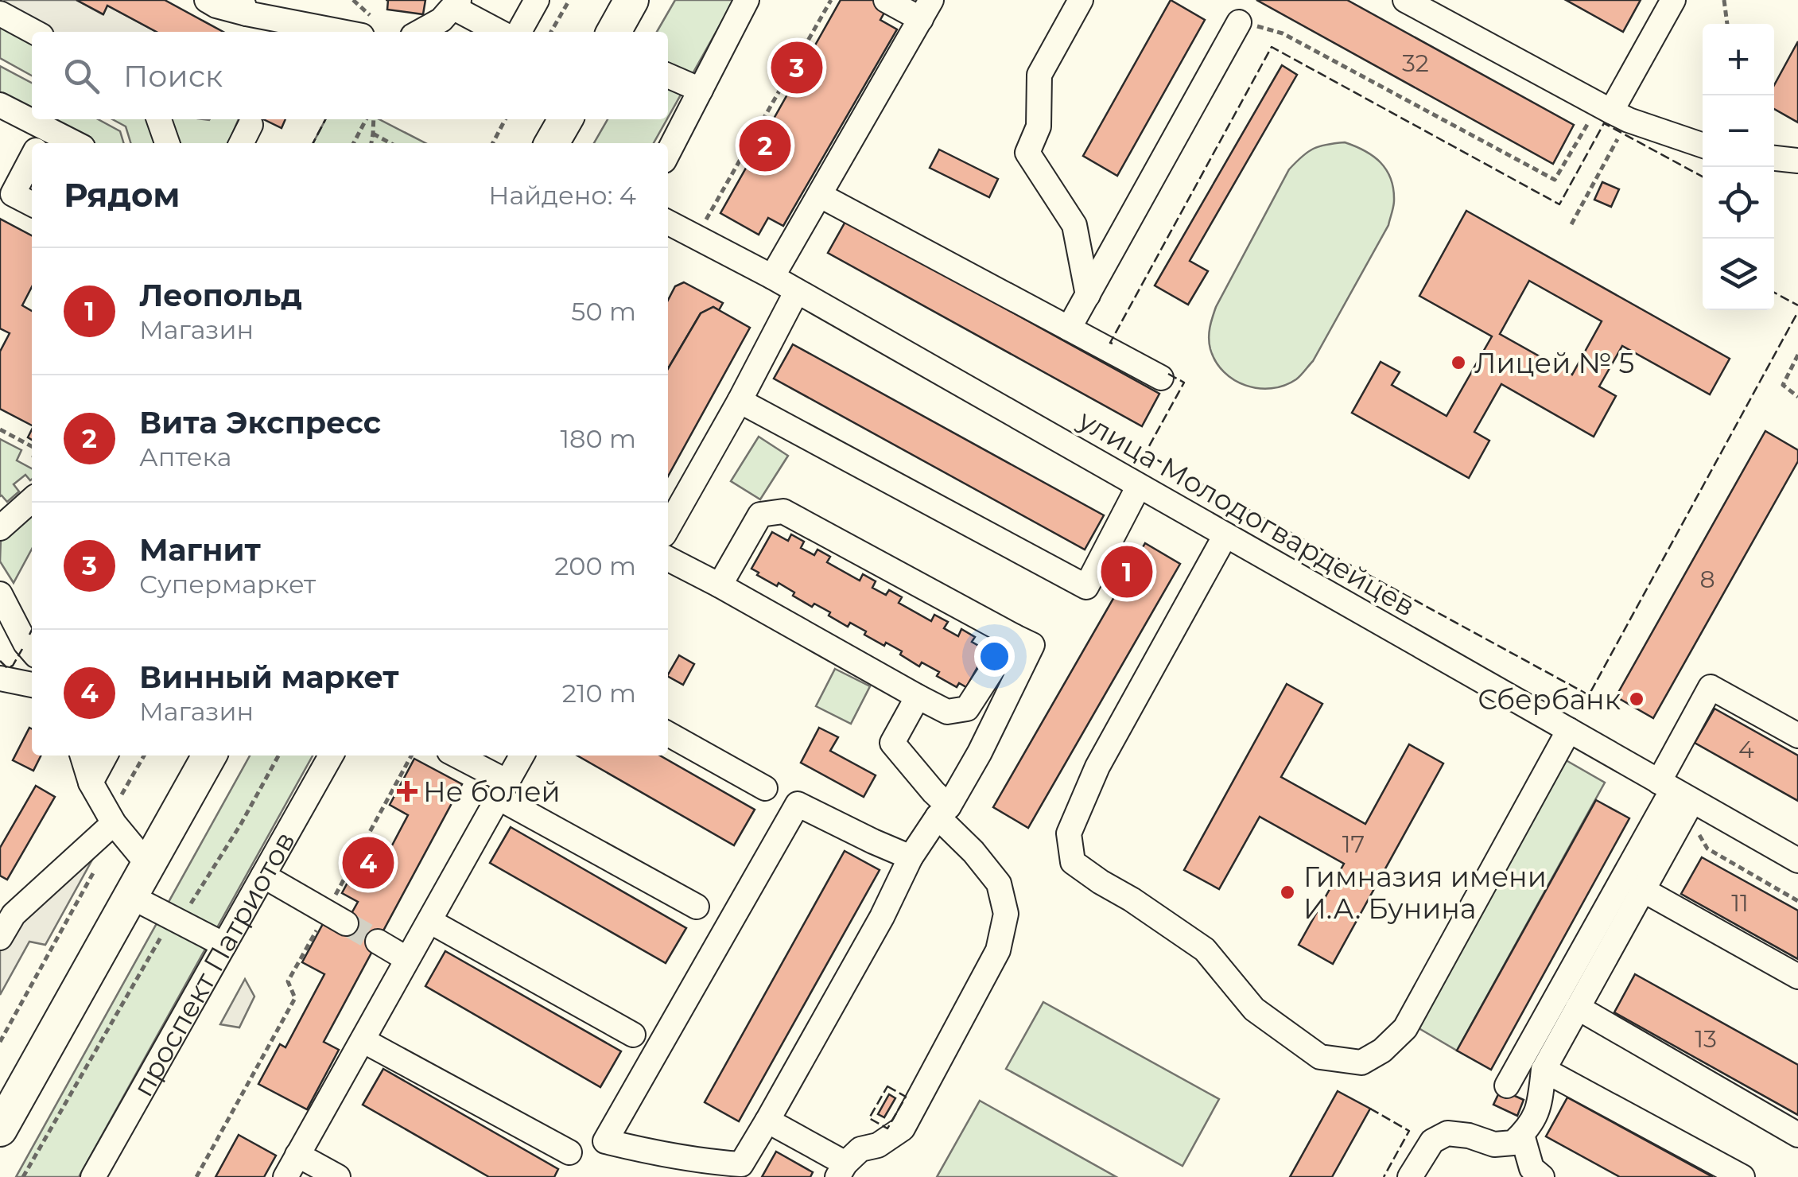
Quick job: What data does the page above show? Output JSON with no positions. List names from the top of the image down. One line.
{"streets":{"street":["улица Молодогвардейцев","проспект Патриотов"]},"places":{"other":["Лицей № 5","Сбербанк","Гимназия имени И.А. Бунина"],"health":["Не болей"]},"house_numbers":["32","8","4","17","11","13"],"page":{"map_buttons":["+","−"],"search":"Поиск","pins":["3","2","1","4"],"heading":["Рядом","Найдено: 4"],"list":[{"mark":"1","name":"Леопольд","note":"Магазин","value":"50 m"},{"mark":"2","name":"Вита Экспресс","note":"Аптека","value":"180 m"},{"mark":"3","name":"Магнит","note":"Супермаркет","value":"200 m"},{"mark":"4","name":"Винный маркет","note":"Магазин","value":"210 m"}]}}
